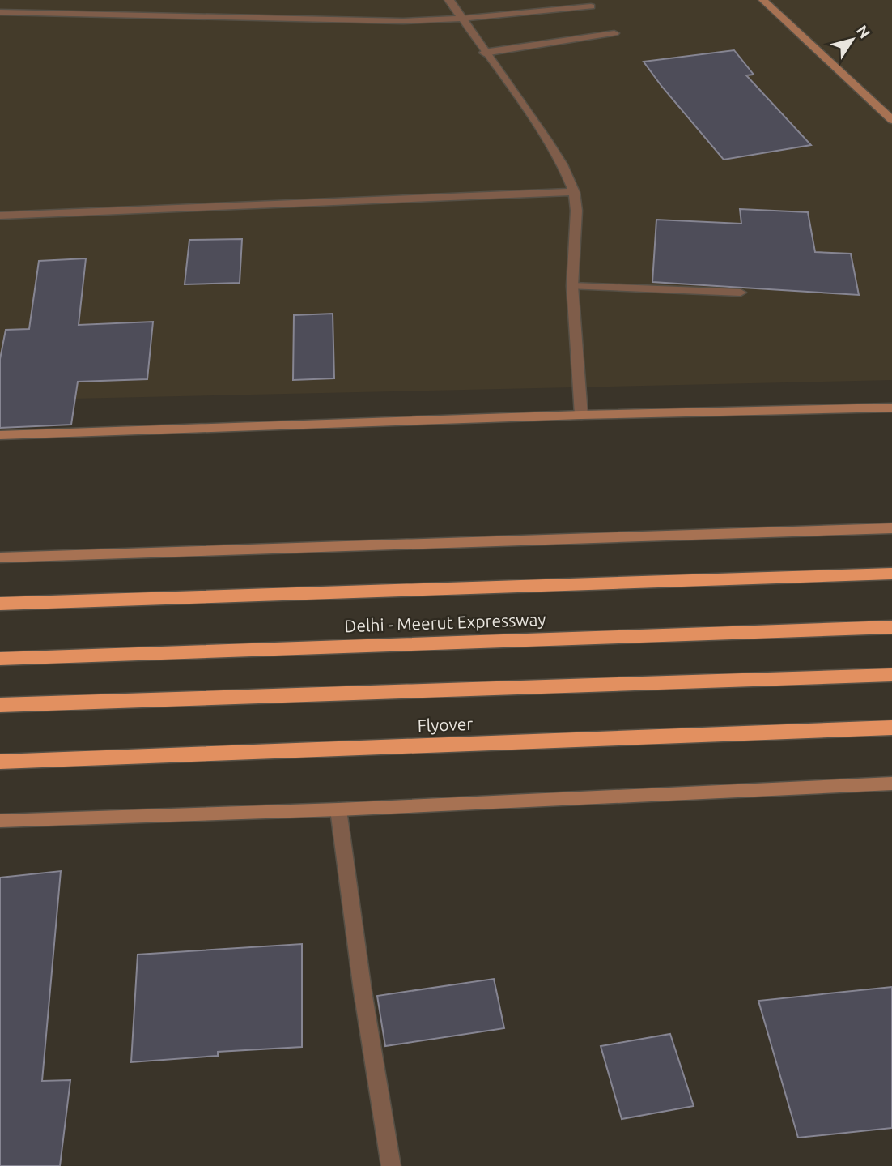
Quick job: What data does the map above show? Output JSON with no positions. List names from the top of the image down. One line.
{"streets":{"highway":["Delhi - Meerut Expressway","Flyover"]},"north":"top right"}
